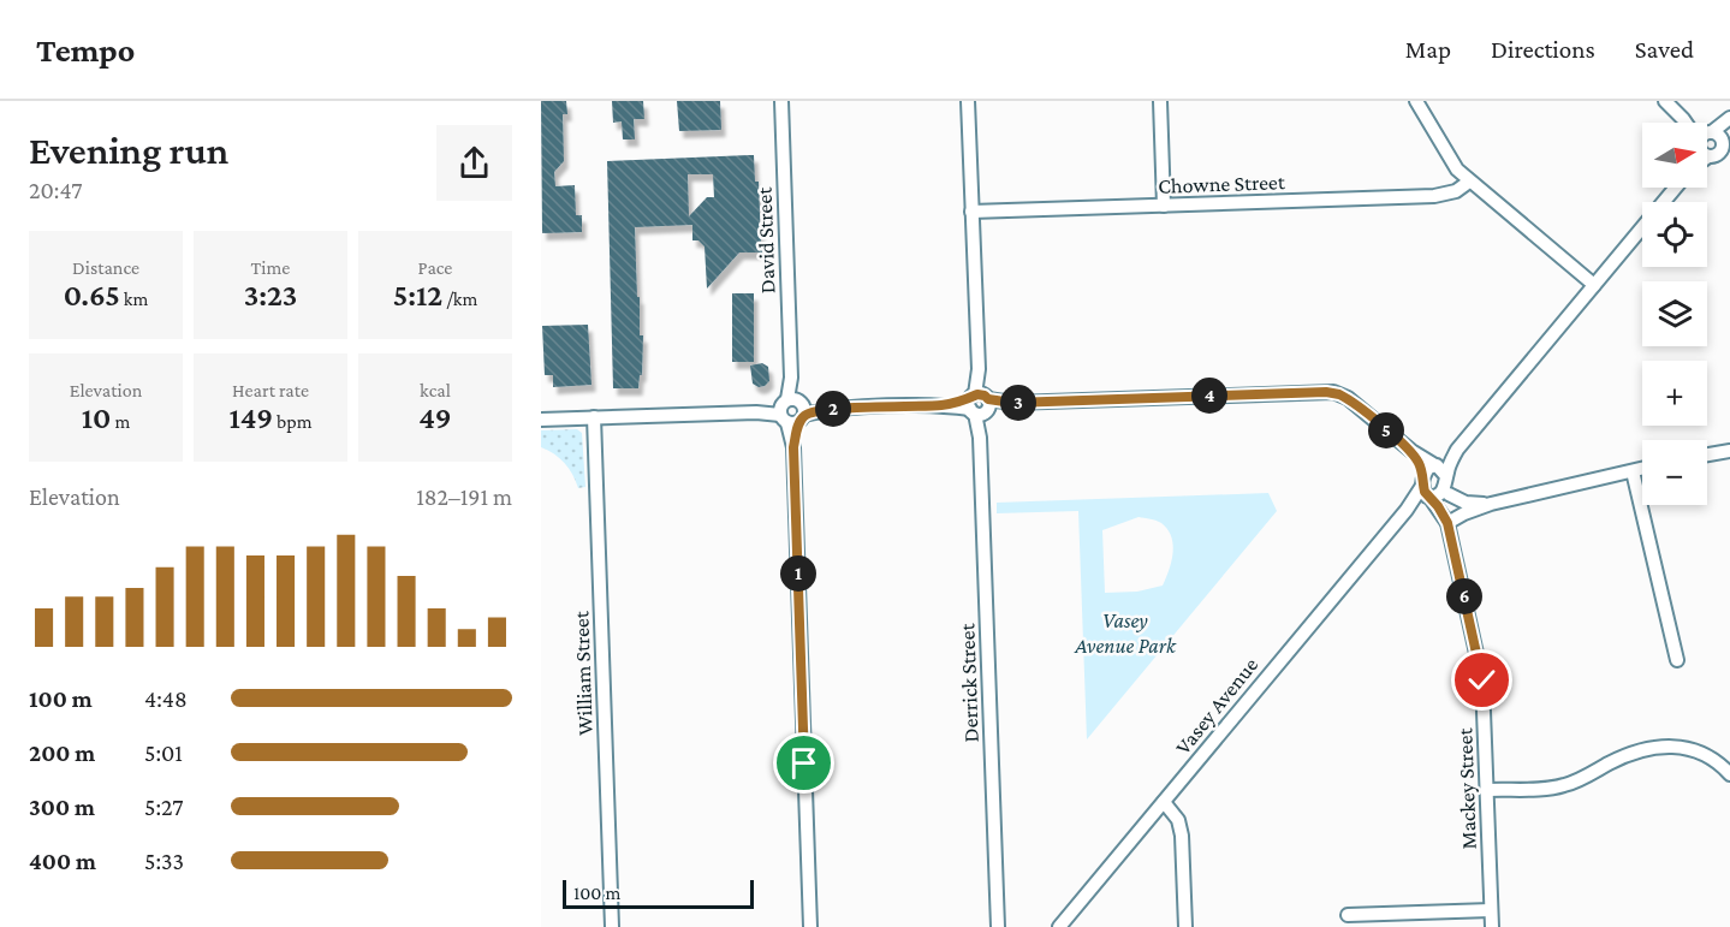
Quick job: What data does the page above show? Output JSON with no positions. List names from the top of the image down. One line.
{"streets":{"street":["Chowne Street","David Street","William Street","Derrick Street","Vasey Avenue","Mackey Street"]},"crossings":[["Chowne Street","Derrick Street"],["Vasey Avenue","Mackey Street"]],"parks":["Vasey Avenue Park"],"scale_bar":"100 m","north":"right","page":{"header":"Tempo","nav":["Map","Directions","Saved"],"heading":["Evening run","20:47"],"map_buttons":["+","−"],"stats":[["Distance","0.65 km"],["Time","3:23"],["Pace","5:12 /km"],["Elevation","10 m"],["Heart rate","149 bpm"],["kcal","49"]],"pins":["4","3","2","5","1","6"],"chart":["Elevation","182–191 m"],"list":[{"name":"100 m","note":"4:48"},{"name":"200 m","note":"5:01"},{"name":"300 m","note":"5:27"},{"name":"400 m","note":"5:33"}],"scale":"100 m"}}
